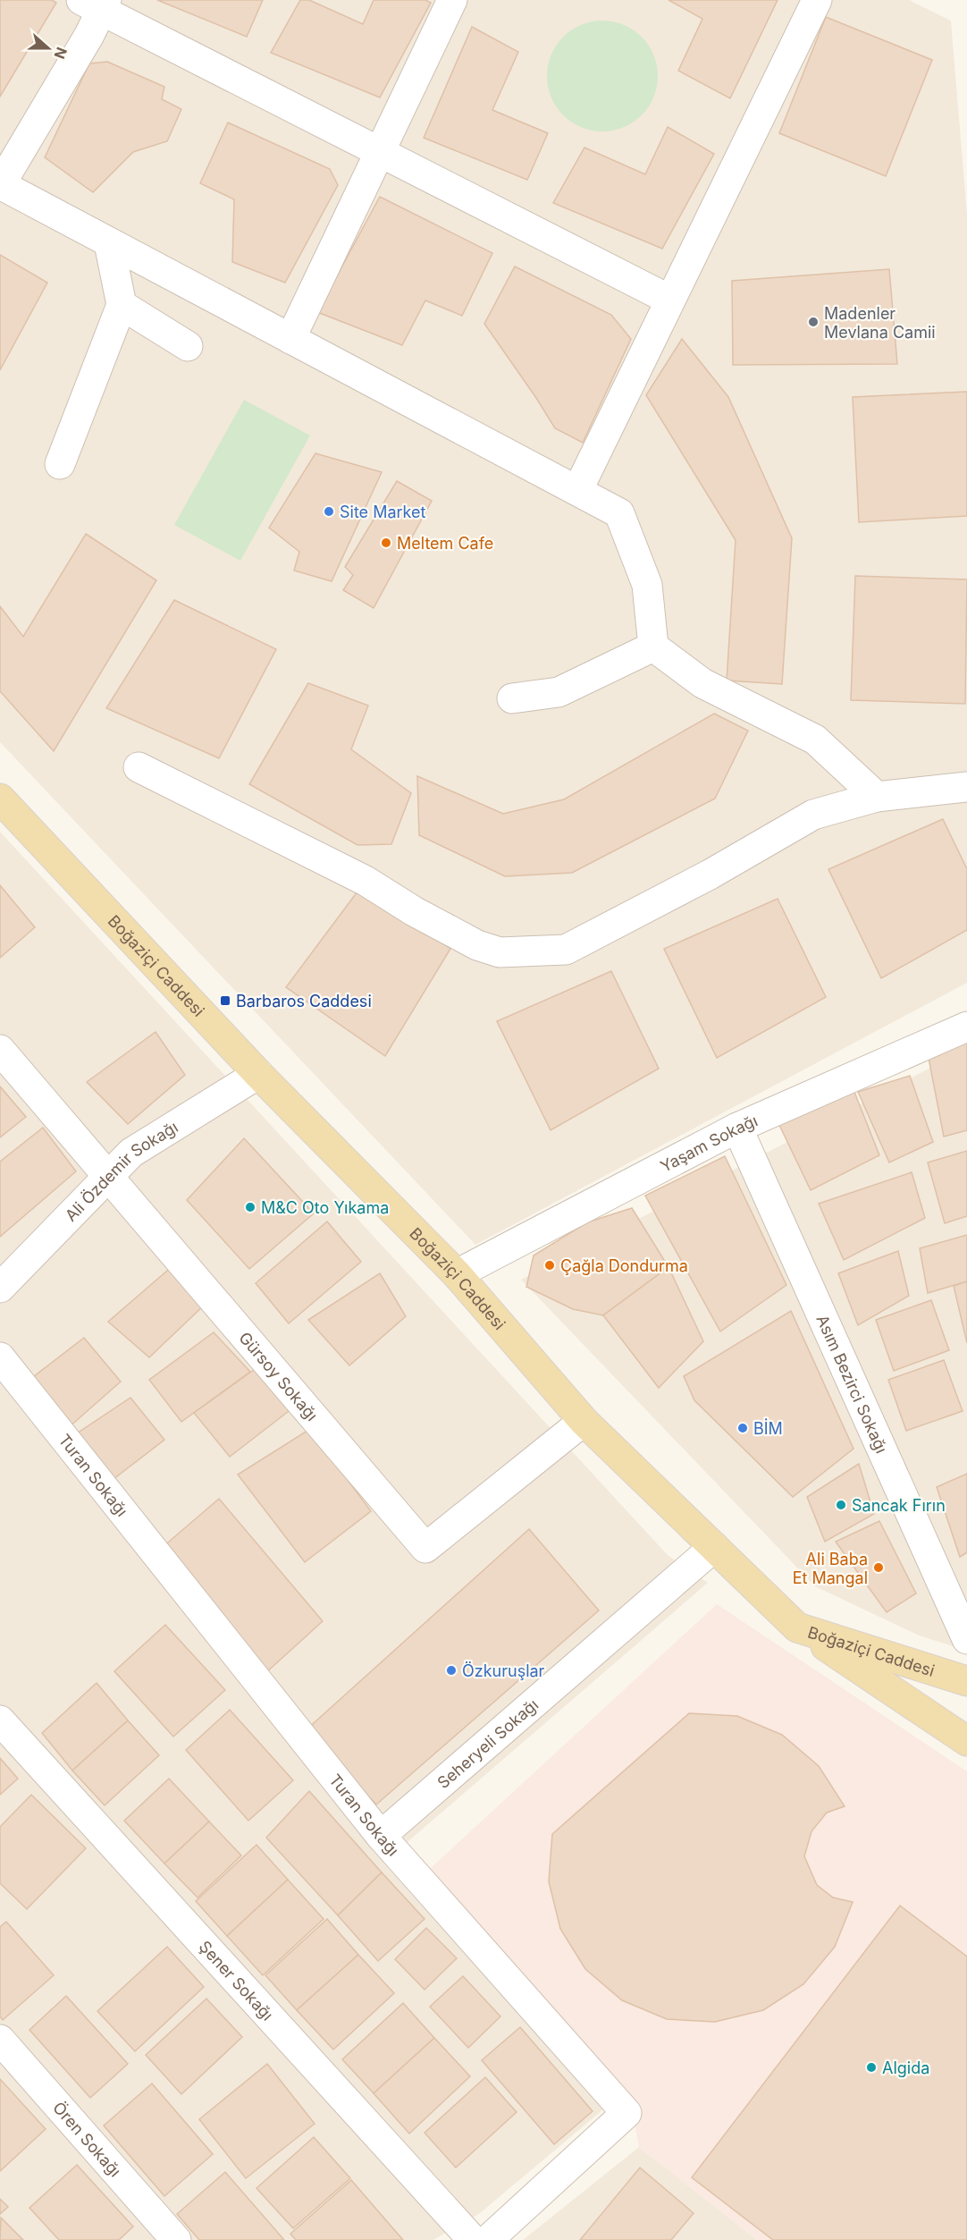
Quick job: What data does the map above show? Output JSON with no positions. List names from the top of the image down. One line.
{"streets":{"main road":["Boğaziçi Caddesi"],"street":["Yaşam Sokağı","Ali Özdemir Sokağı","Gürsoy Sokağı","Asım Bezirci Sokağı","Turan Sokağı","Seheryeli Sokağı","Şener Sokağı","Ören Sokağı"]},"crossings":[["Boğaziçi Caddesi","Yaşam Sokağı"],["Boğaziçi Caddesi","Ali Özdemir Sokağı"],["Boğaziçi Caddesi","Gürsoy Sokağı"],["Boğaziçi Caddesi","Seheryeli Sokağı"],["Yaşam Sokağı","Asım Bezirci Sokağı"],["Ali Özdemir Sokağı","Gürsoy Sokağı"],["Turan Sokağı","Seheryeli Sokağı"]],"places":{"other":["Madenler Mevlana Camii","Site Market","Meltem Cafe","M&C Oto Yıkama","Çağla Dondurma","BİM","Sancak Fırın","Ali Baba Et Mangal","Özkuruşlar","Algida"],"transit":["Barbaros Caddesi"]},"north":"right"}
